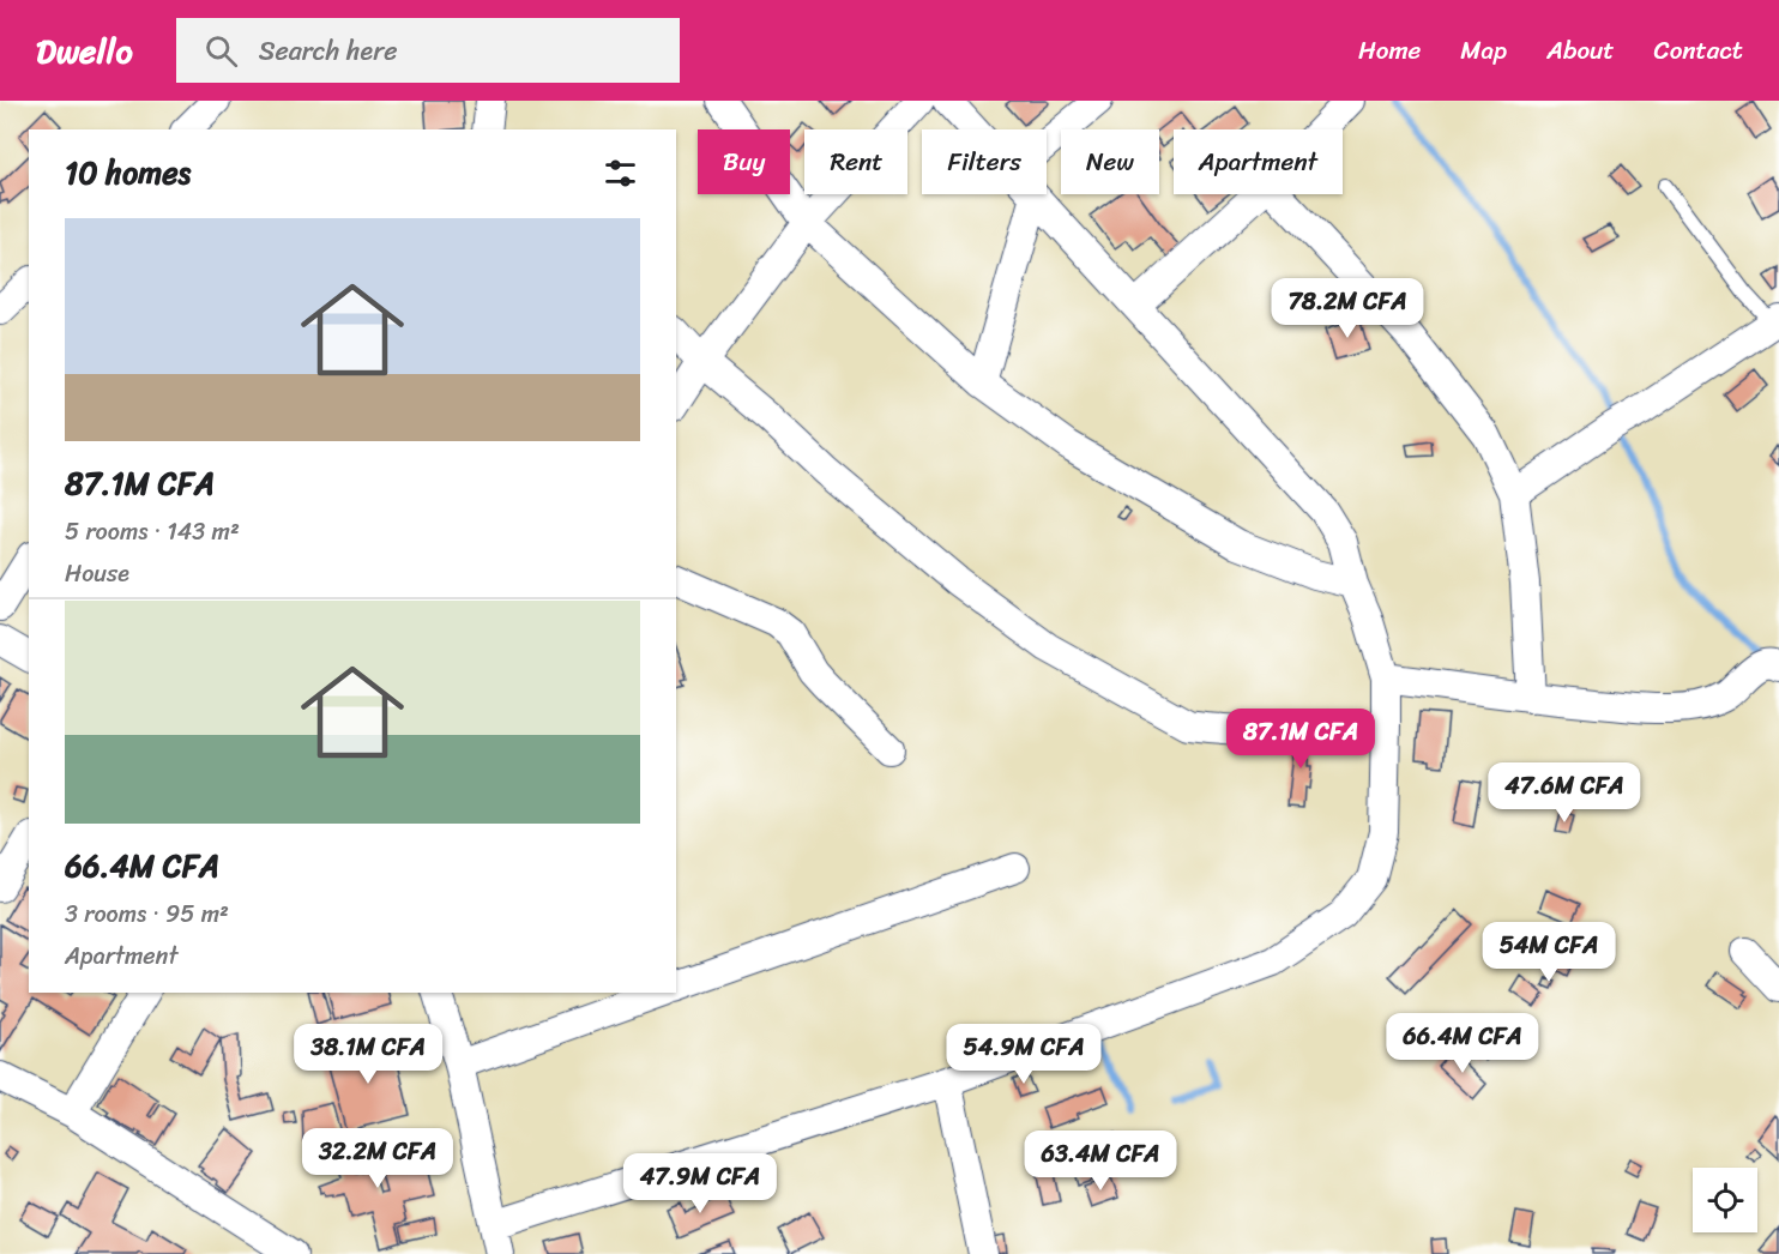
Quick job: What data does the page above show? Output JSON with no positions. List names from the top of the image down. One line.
{"page":{"header":"Dwello","search":"Search here","nav":["Home","Map","About","Contact"],"chip":["Buy","Rent","Filters","New","Apartment"],"heading":"10 homes","list":[{"name":"87.1M CFA","note":"5 rooms · 143 m² · House"},{"name":"66.4M CFA","note":"3 rooms · 95 m² · Apartment"}],"price":["78.2M CFA","87.1M CFA","47.6M CFA","54M CFA","66.4M CFA","38.1M CFA","54.9M CFA","32.2M CFA","63.4M CFA","47.9M CFA"]}}
